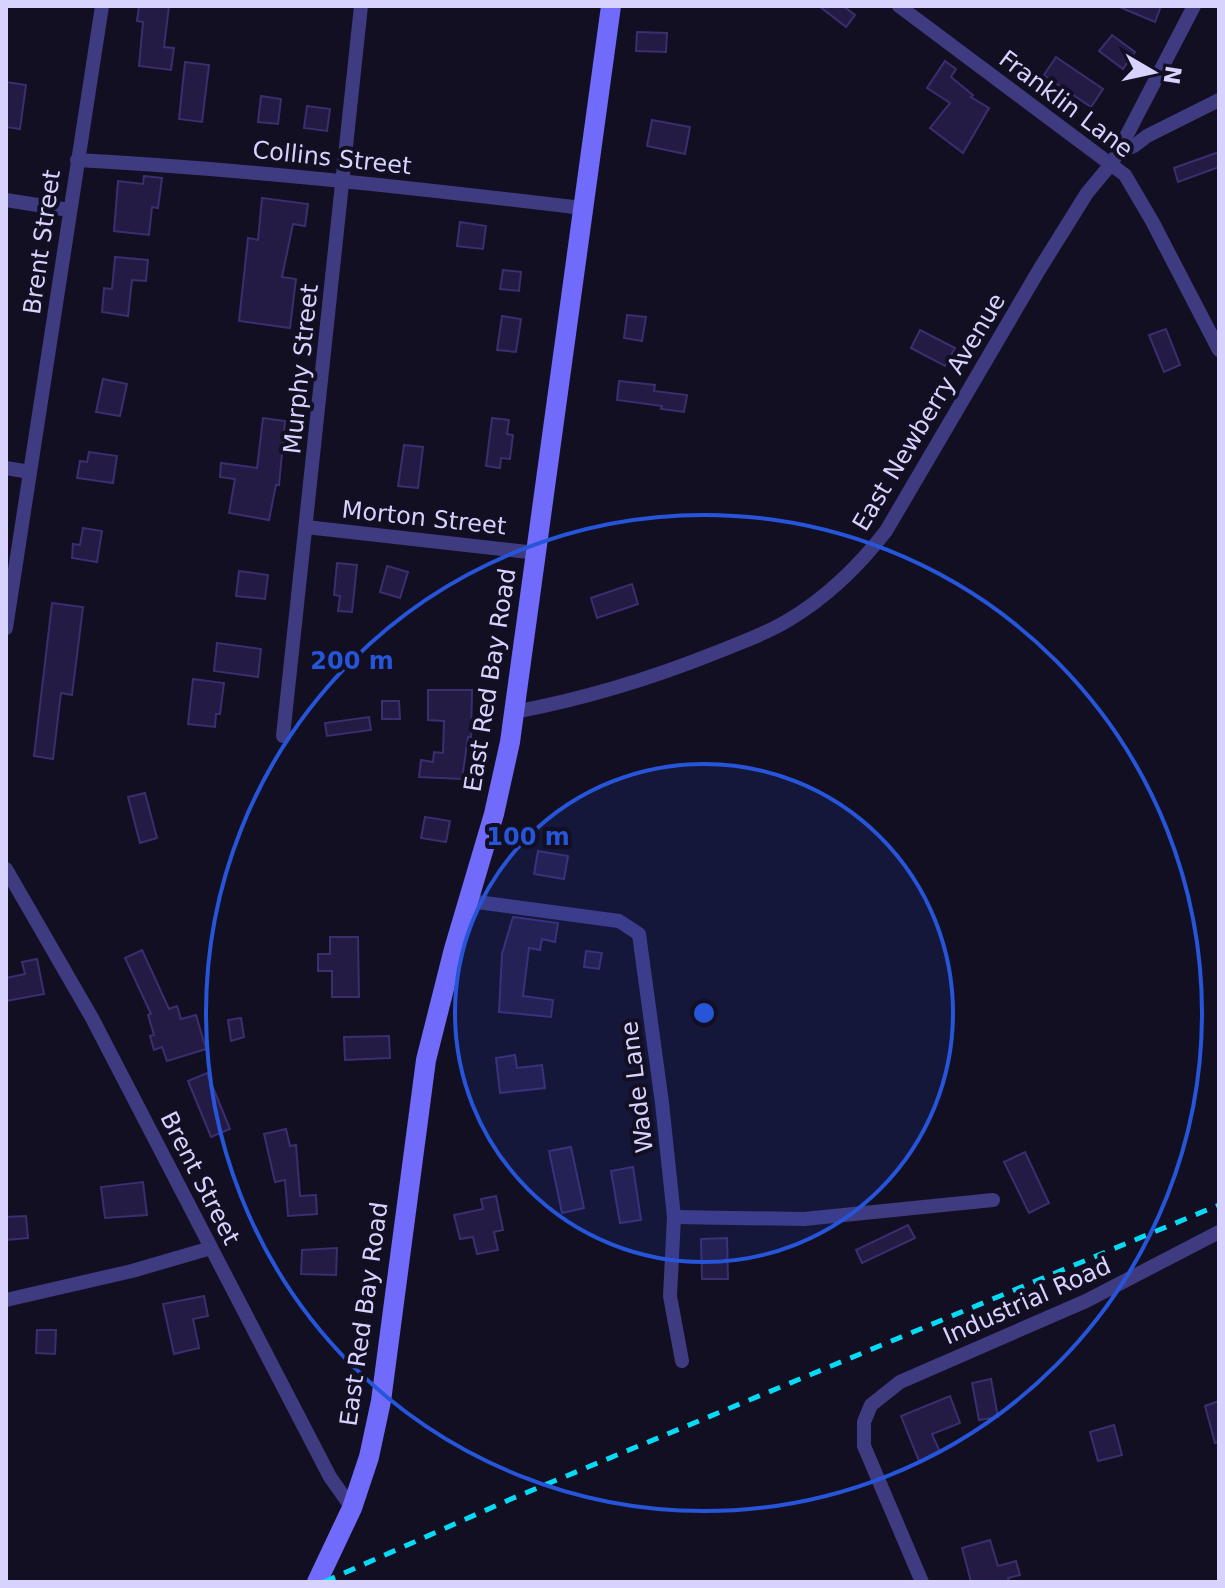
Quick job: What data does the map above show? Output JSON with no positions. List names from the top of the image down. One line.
{"streets":{"street":["Franklin Lane","Collins Street","Brent Street","Murphy Street","East Newberry Avenue","Morton Street","East Red Bay Road","Wade Lane","Industrial Road"]},"crossings":[["Franklin Lane","East Newberry Avenue"],["Collins Street","Brent Street"],["Collins Street","Murphy Street"],["Collins Street","East Red Bay Road"],["Brent Street","East Red Bay Road"],["Murphy Street","Morton Street"],["East Newberry Avenue","East Red Bay Road"],["Morton Street","East Red Bay Road"],["East Red Bay Road","Wade Lane"]],"north":"right","rings":["200 m","100 m"]}
